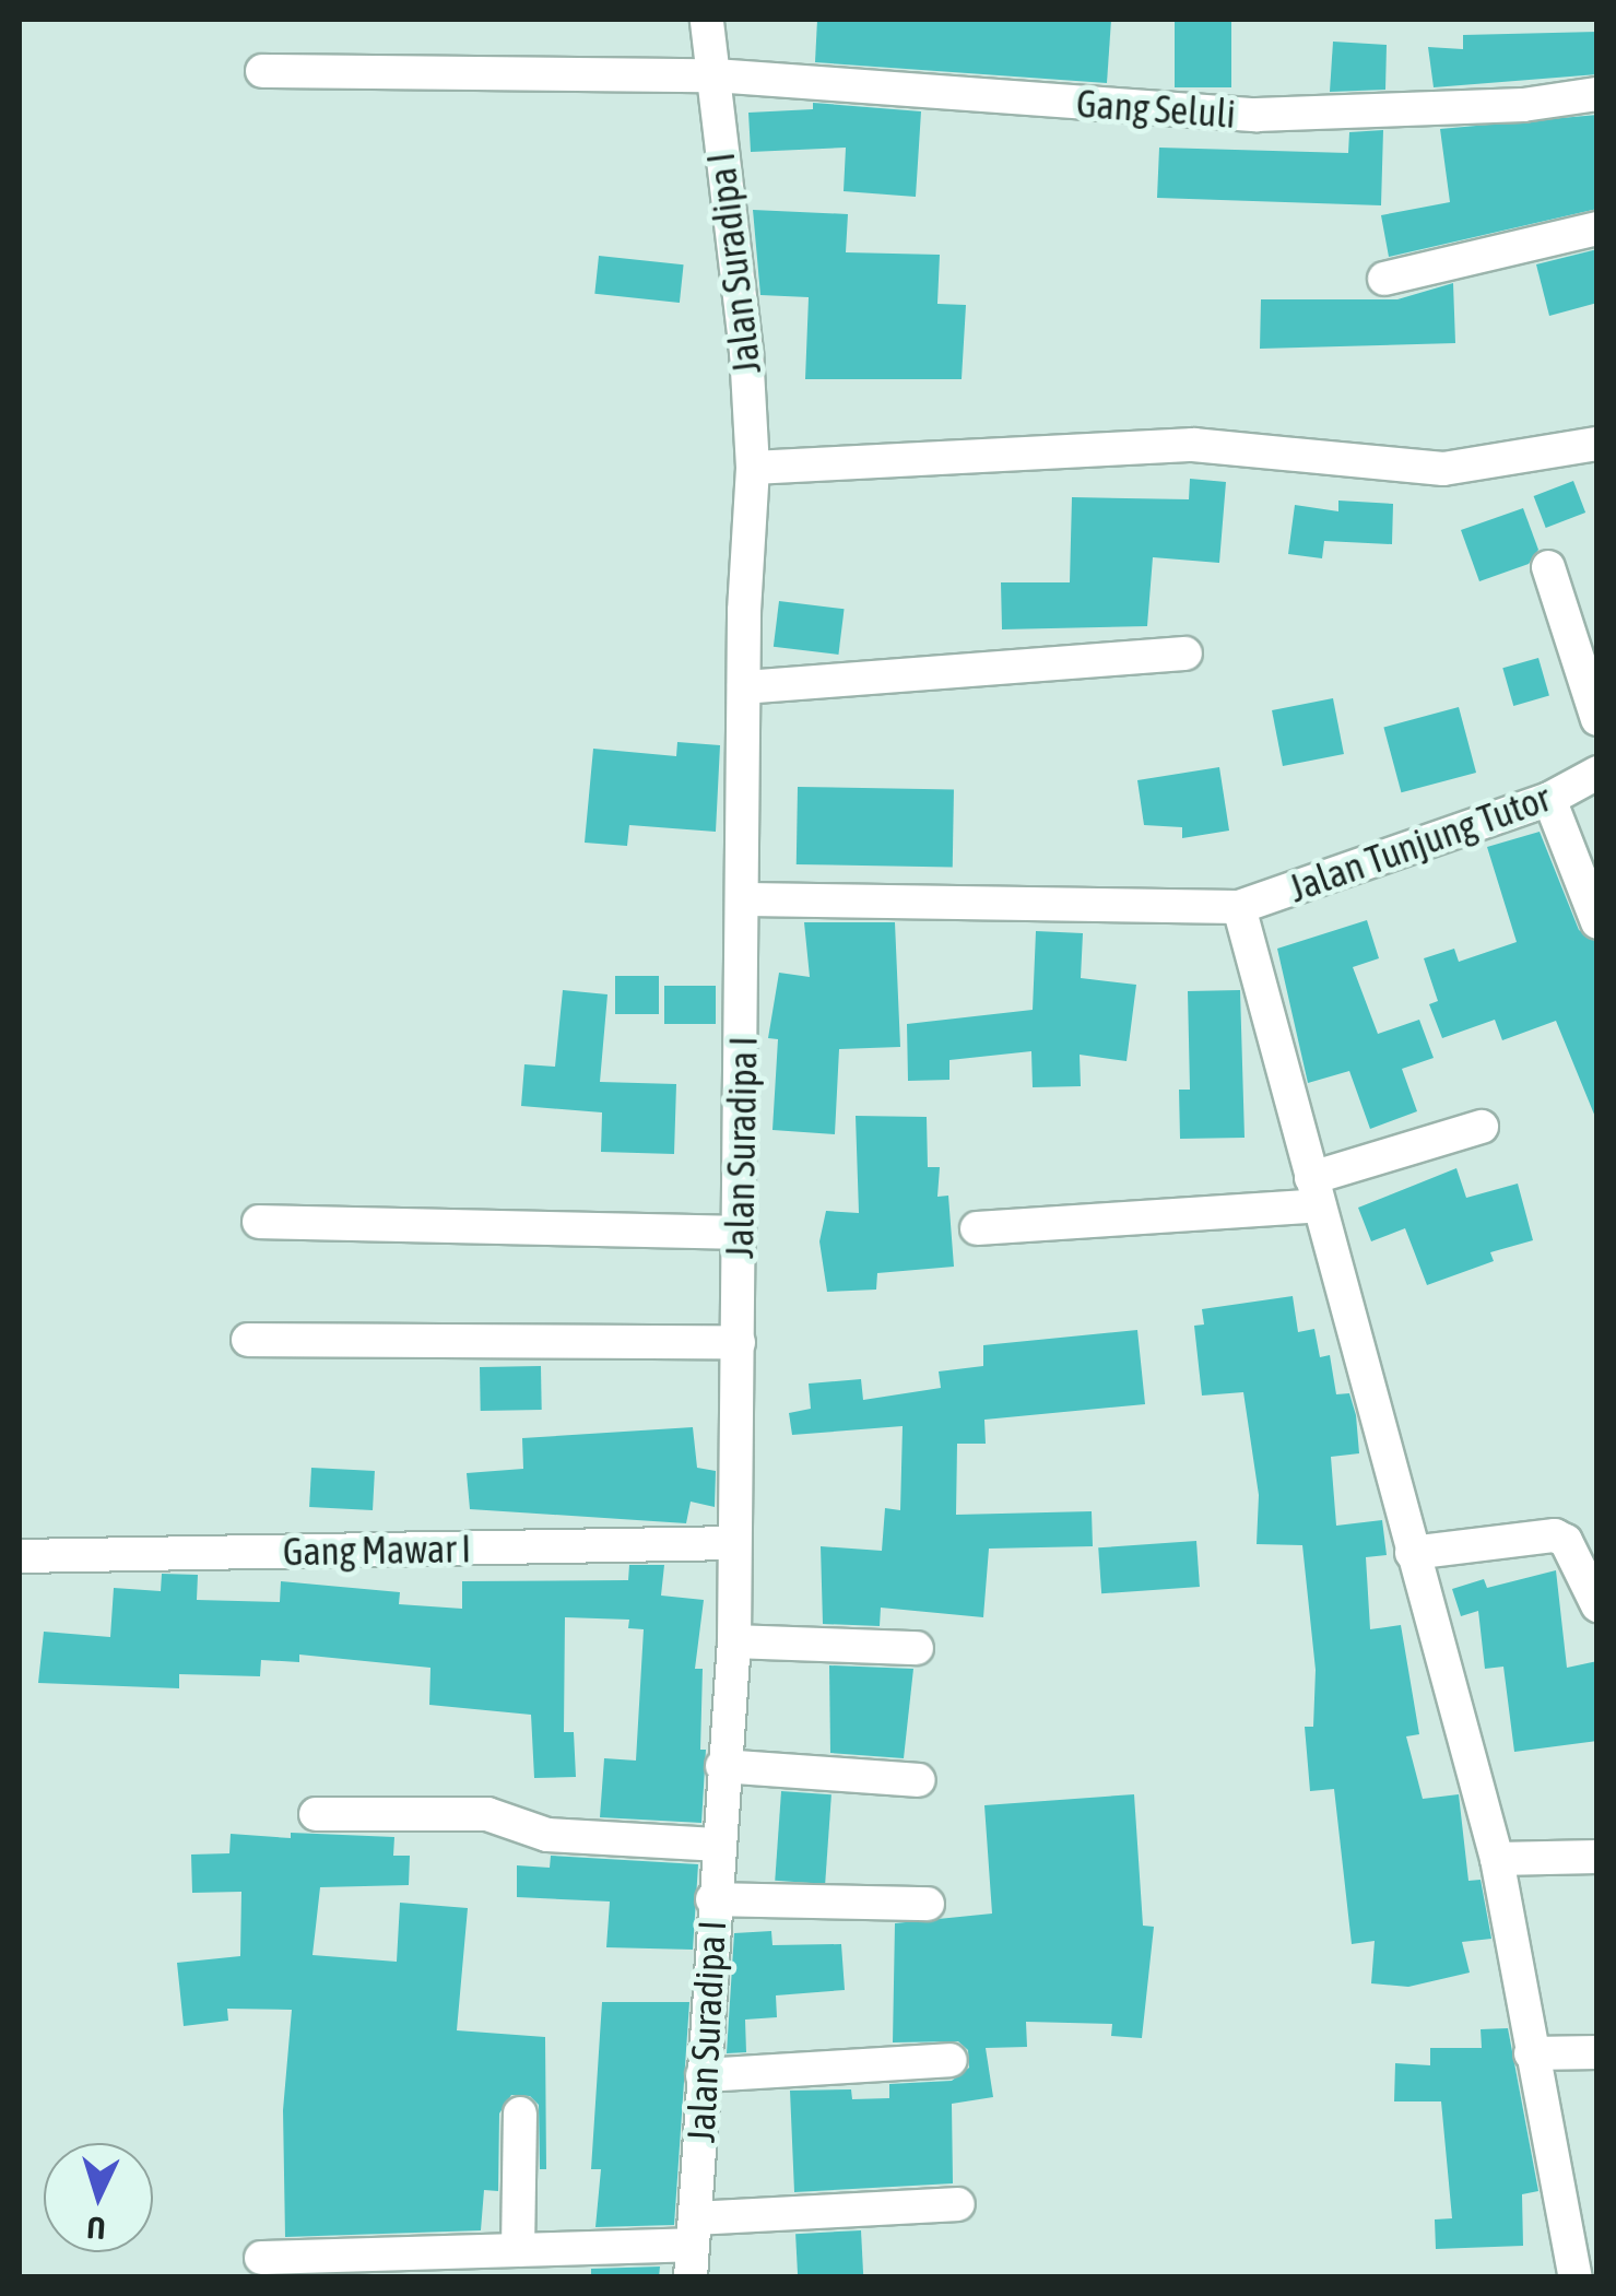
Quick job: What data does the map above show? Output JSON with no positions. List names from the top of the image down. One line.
{"streets":{"street":["Gang Seluli","Jalan Suradipa I","Jalan Tunjung Tutor","Gang Mawar I"]},"crossings":[["Gang Seluli","Jalan Suradipa I"],["Jalan Suradipa I","Gang Mawar I"]],"north":"bottom"}
